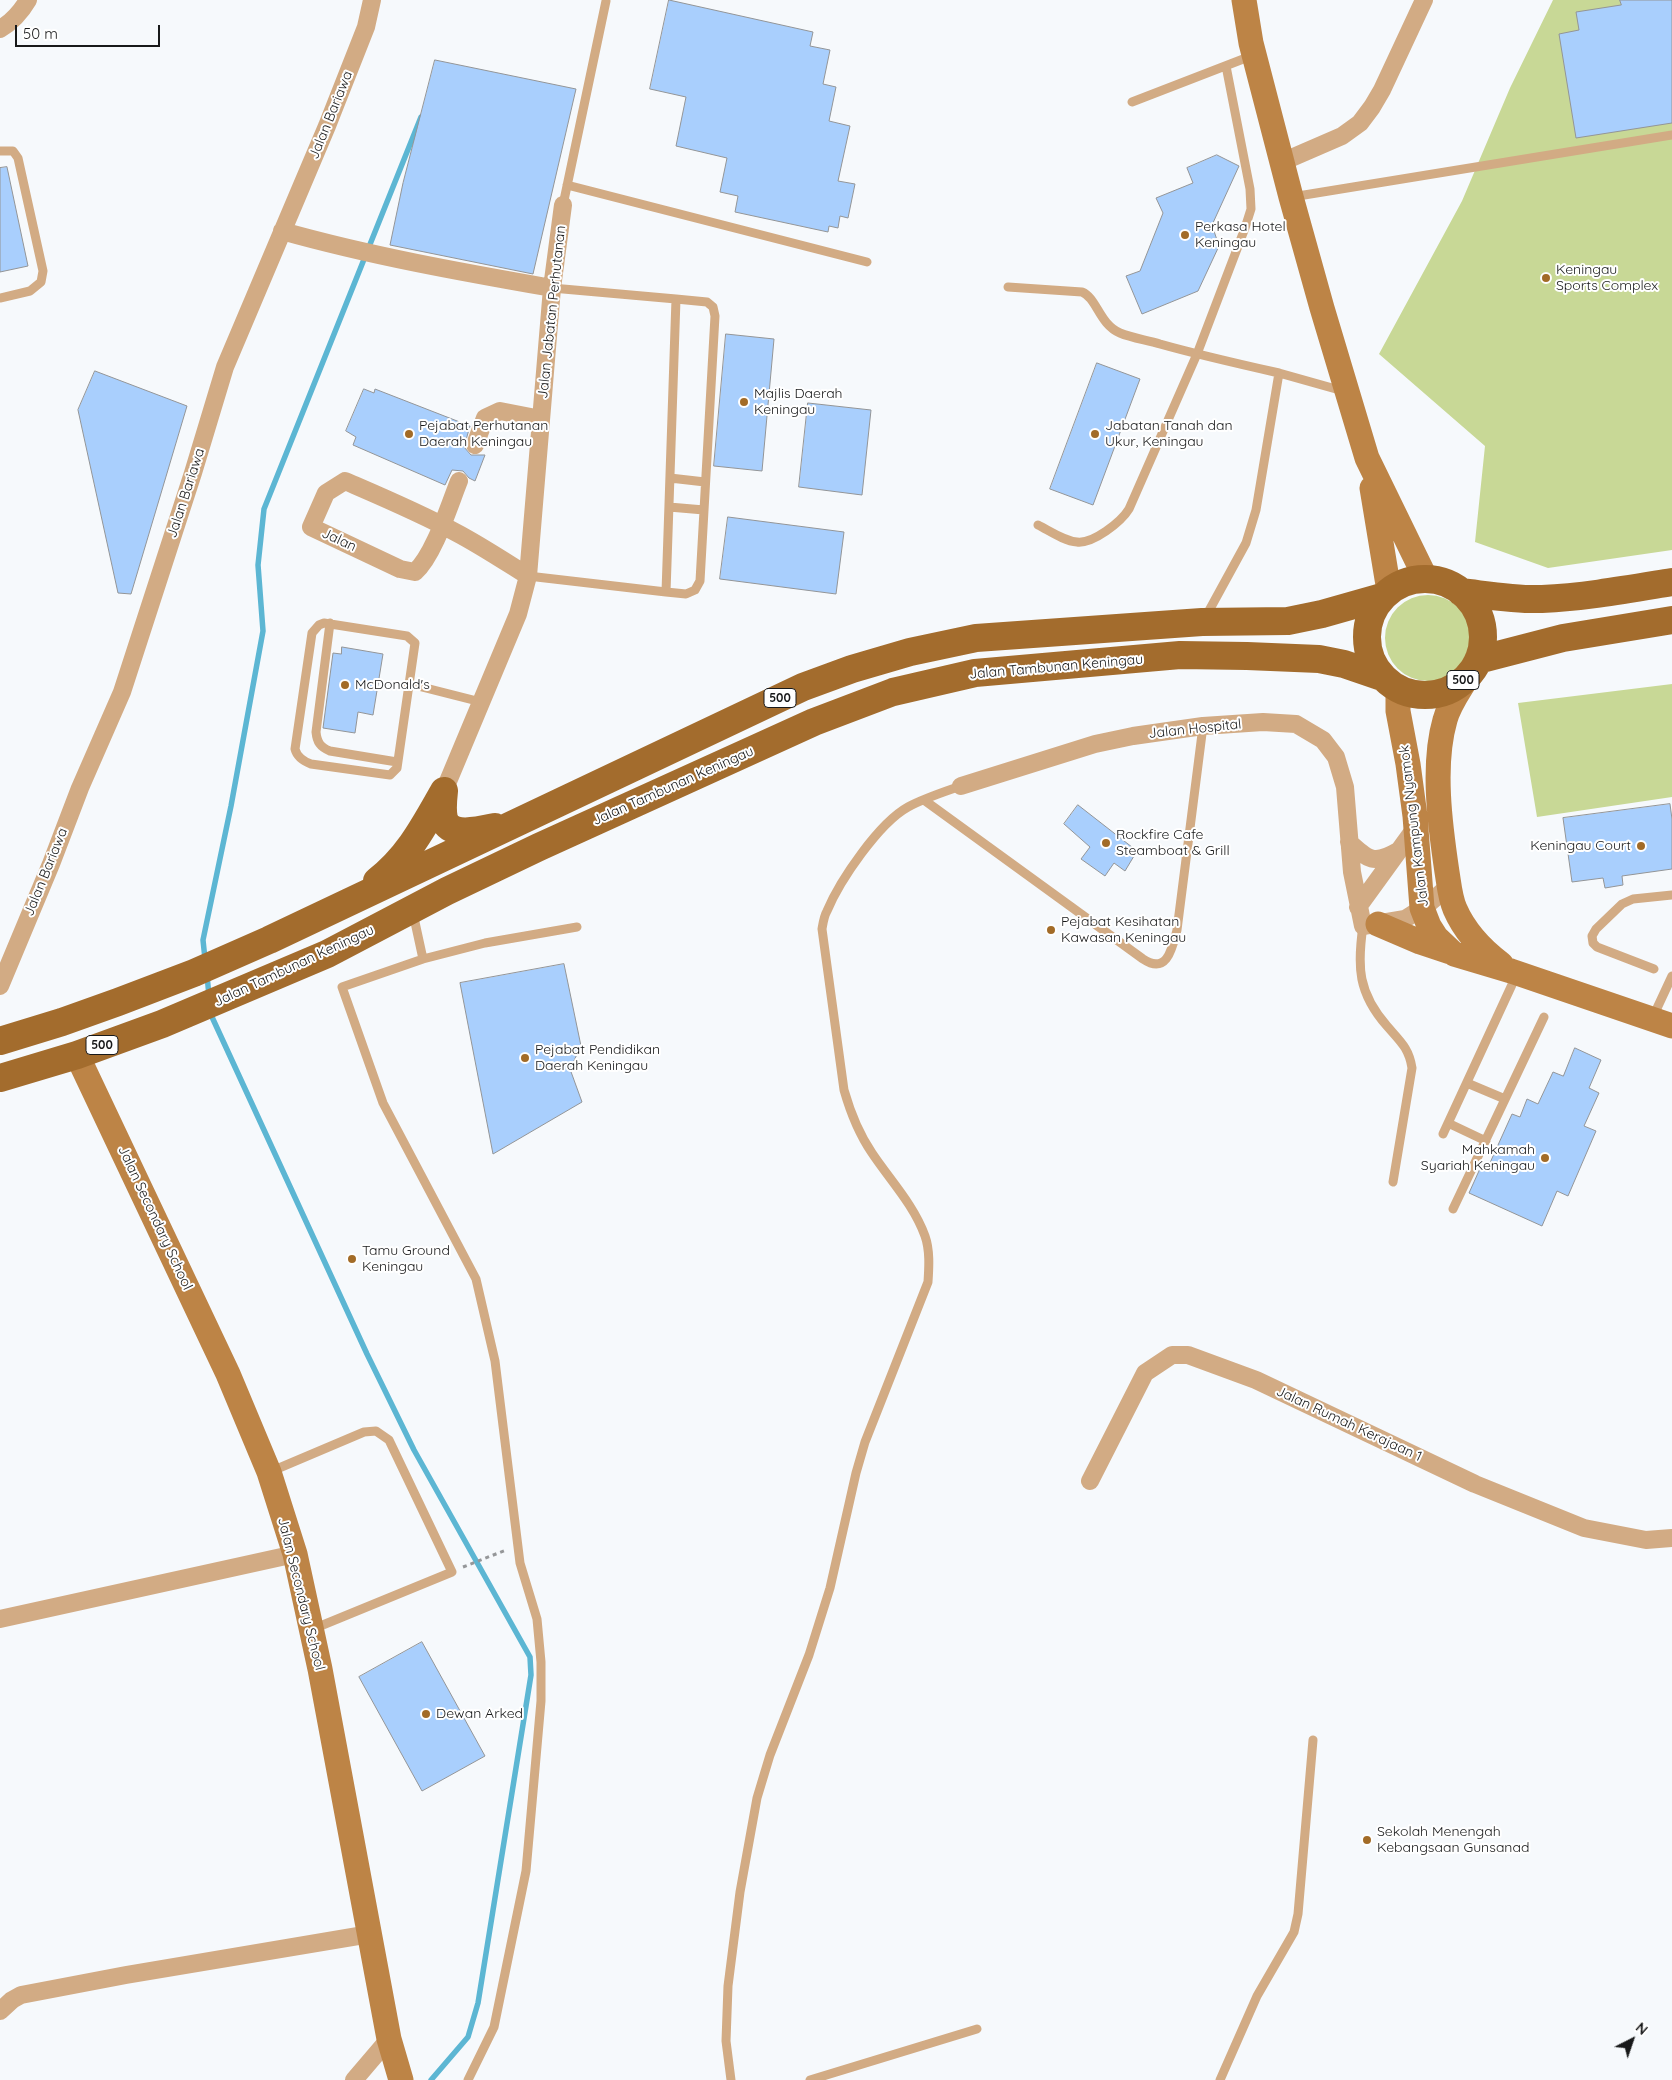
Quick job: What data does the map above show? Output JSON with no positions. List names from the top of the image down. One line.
{"streets":{"main road":["Jalan Tambunan Keningau","500"],"street":["Jalan Bariawa","Jalan Jabatan Perhutanan","Jalan","Jalan Hospital","Jalan Kampung Nyamok","Jalan Secondary School","Jalan Rumah Kerajaan 1"]},"crossings":[["Jalan Jabatan Perhutanan","Jalan"],["Jalan Tambunan Keningau","500"],["Jalan Tambunan Keningau","Jalan Kampung Nyamok"],["Jalan Tambunan Keningau","Jalan Secondary School"],["500","Jalan Kampung Nyamok"]],"places":["Perkasa Hotel Keningau","Keningau Sports Complex","Majlis Daerah Keningau","Pejabat Perhutanan Daerah Keningau","Jabatan Tanah dan Ukur, Keningau","McDonald's","Rockfire Cafe Steamboat & Grill","Keningau Court","Pejabat Kesihatan Kawasan Keningau","Pejabat Pendidikan Daerah Keningau","Mahkamah Syariah Keningau","Tamu Ground Keningau","Dewan Arked","Sekolah Menengah Kebangsaan Gunsanad"],"scale_bar":"50 m","north":"top right"}
